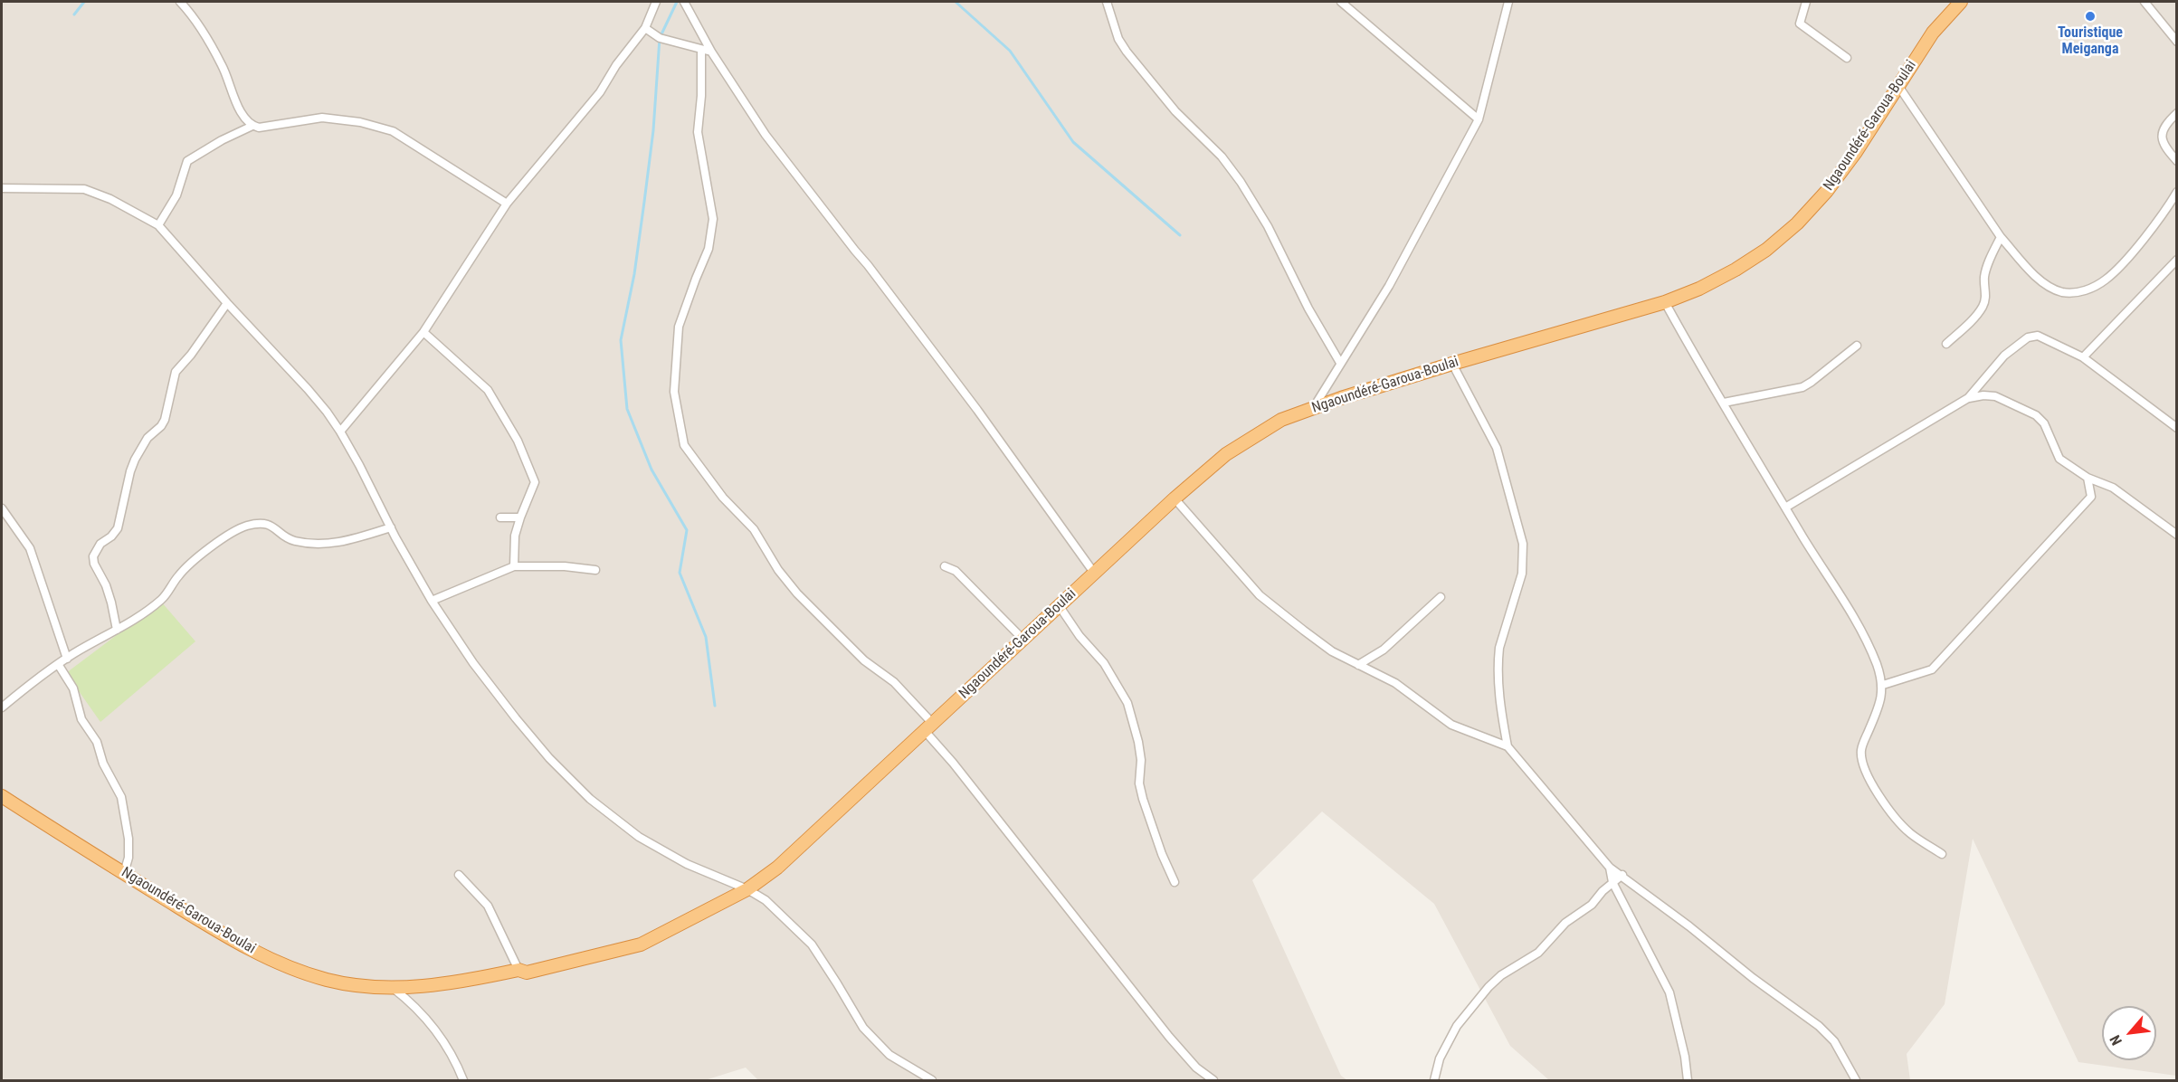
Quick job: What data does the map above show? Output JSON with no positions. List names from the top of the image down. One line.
{"streets":{"highway":["Ngaoundéré-Garoua-Boulai"]},"places":["Touristique Meiganga"],"north":"bottom left"}
